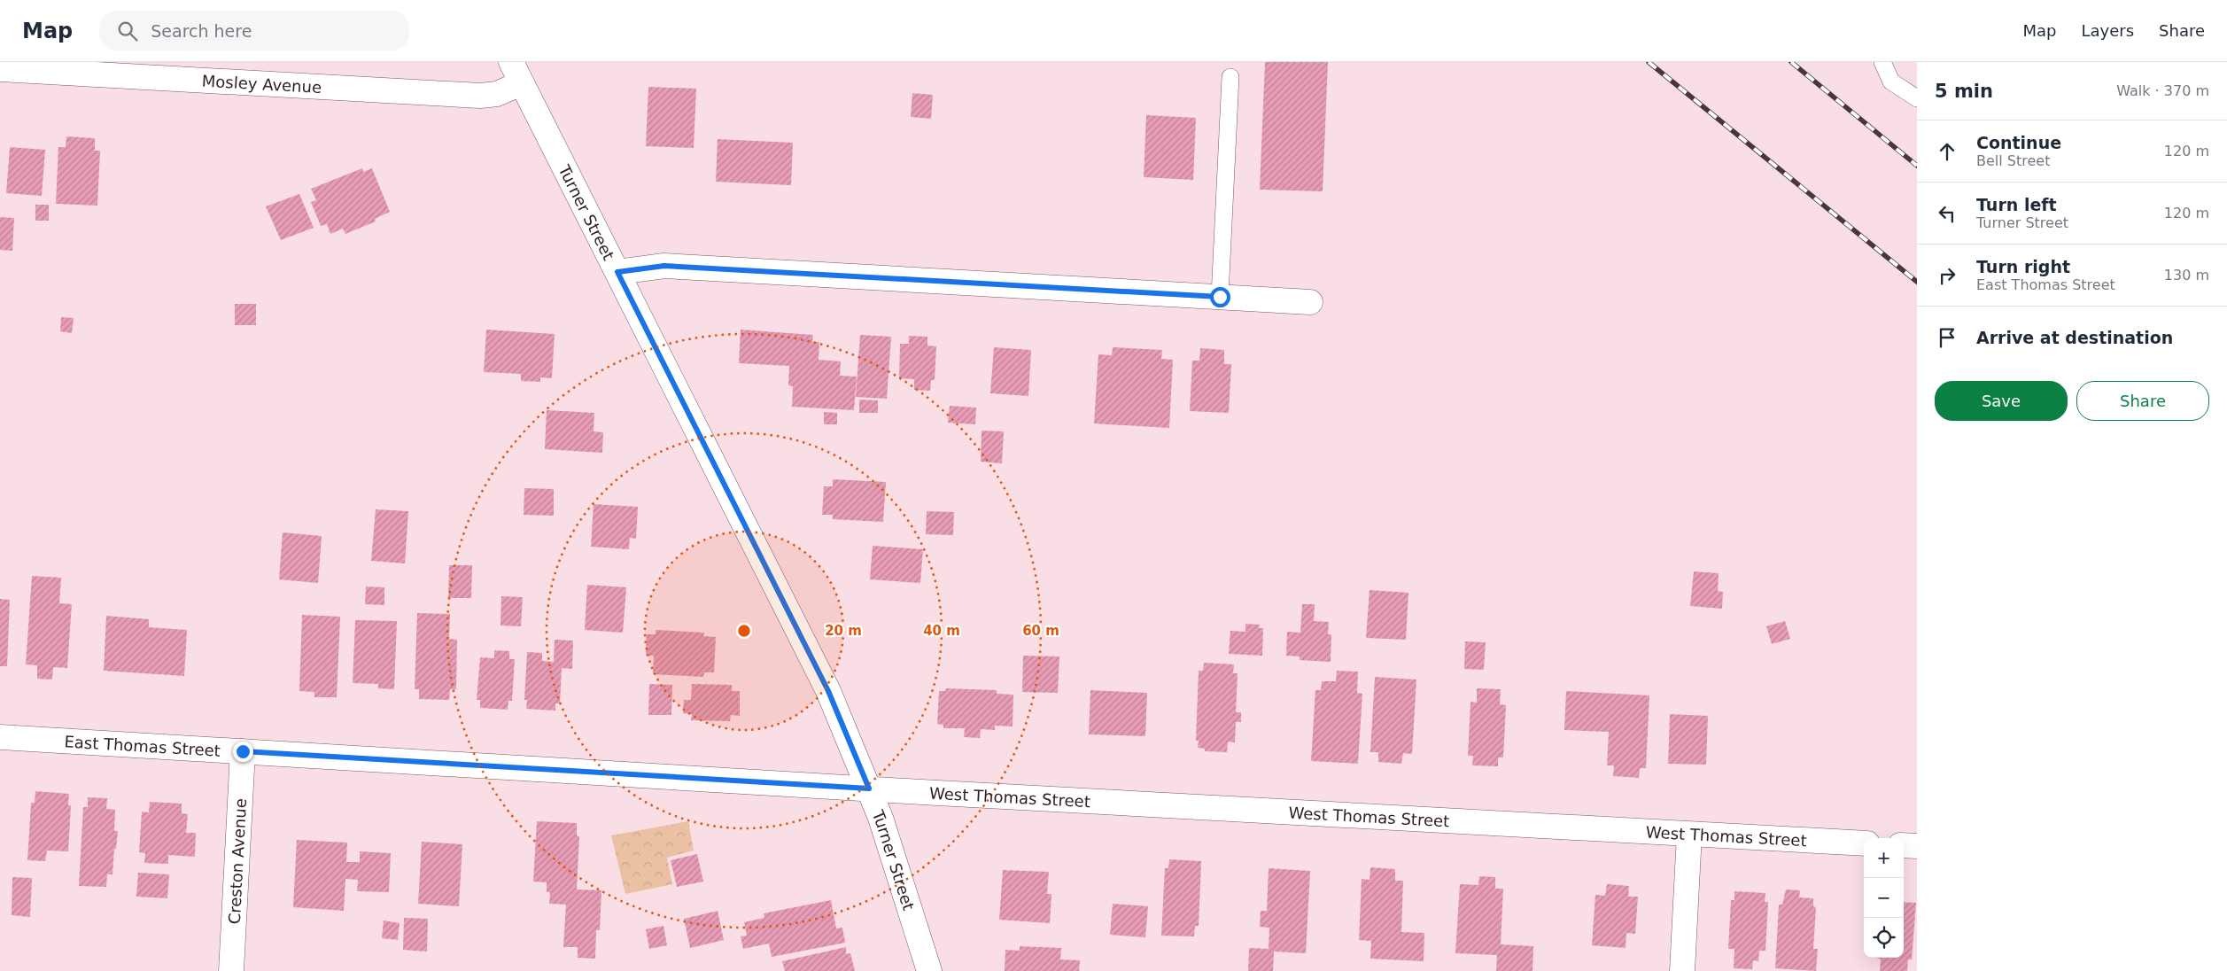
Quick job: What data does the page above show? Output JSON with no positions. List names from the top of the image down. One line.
{"streets":{"street":["Mosley Avenue","Turner Street","East Thomas Street","West Thomas Street","Creston Avenue"]},"crossings":[["Mosley Avenue","Turner Street"],["Turner Street","East Thomas Street"],["Turner Street","West Thomas Street"],["East Thomas Street","West Thomas Street"],["East Thomas Street","Creston Avenue"]],"page":{"header":"Map","search":"Search here","nav":["Map","Layers","Share"],"heading":["5 min","Walk · 370 m"],"list":[["Continue","Bell Street","120 m"],["Turn left","Turner Street","120 m"],["Turn right","East Thomas Street","130 m"],"Arrive at destination"],"buttons":["Save","Share"],"map_buttons":["+","−"]},"rings":["20 m","40 m","60 m"]}
